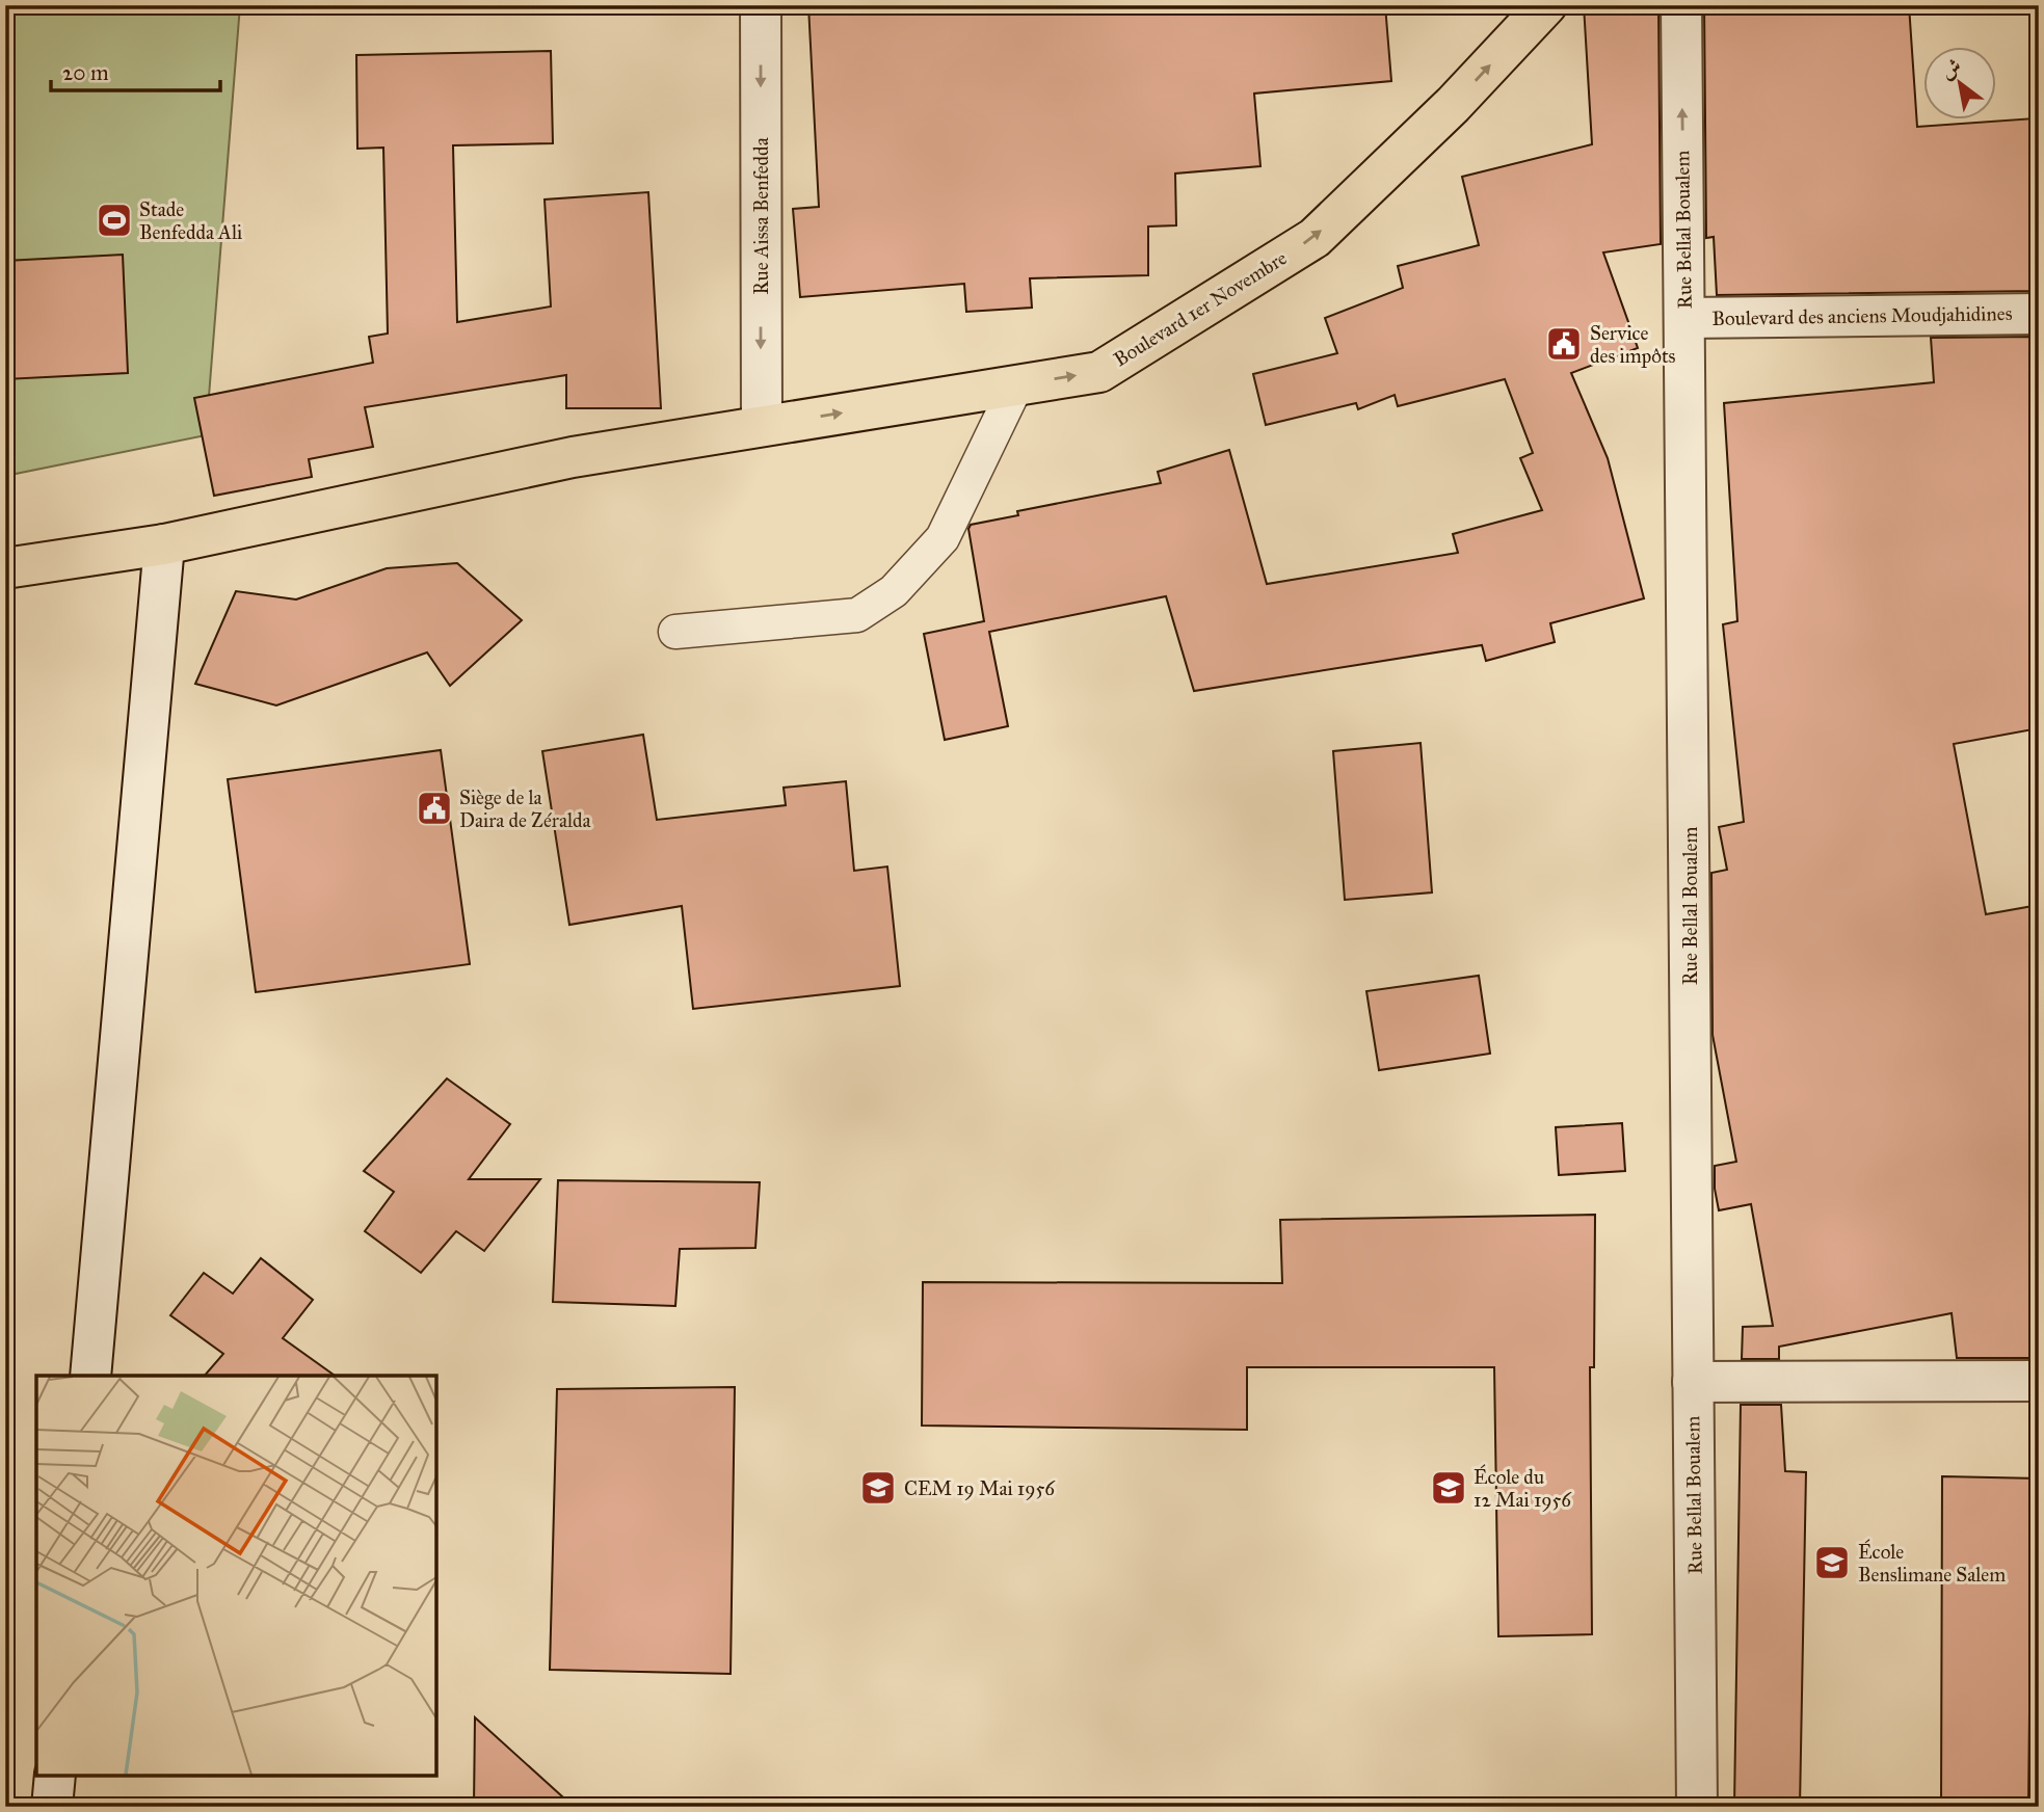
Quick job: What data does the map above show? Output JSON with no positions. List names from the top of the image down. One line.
{"streets":{"main road":["Boulevard 1er Novembre"],"street":["Rue Aissa Benfedda","Rue Bellal Boualem","Boulevard des anciens Moudjahidines"]},"crossings":[["Rue Aissa Benfedda","Boulevard 1er Novembre"],["Rue Bellal Boualem","Boulevard des anciens Moudjahidines"]],"one_way":["Rue Aissa Benfedda","Boulevard 1er Novembre"],"places":{"sports":["Stade Benfedda Ali"],"public building":["Service des impôts","Siège de la Daira de Zéralda"],"school or university":["CEM 19 Mai 1956","École du 12 Mai 1956","École Benslimane Salem"]},"scale_bar":"20 m","north":"top left"}
